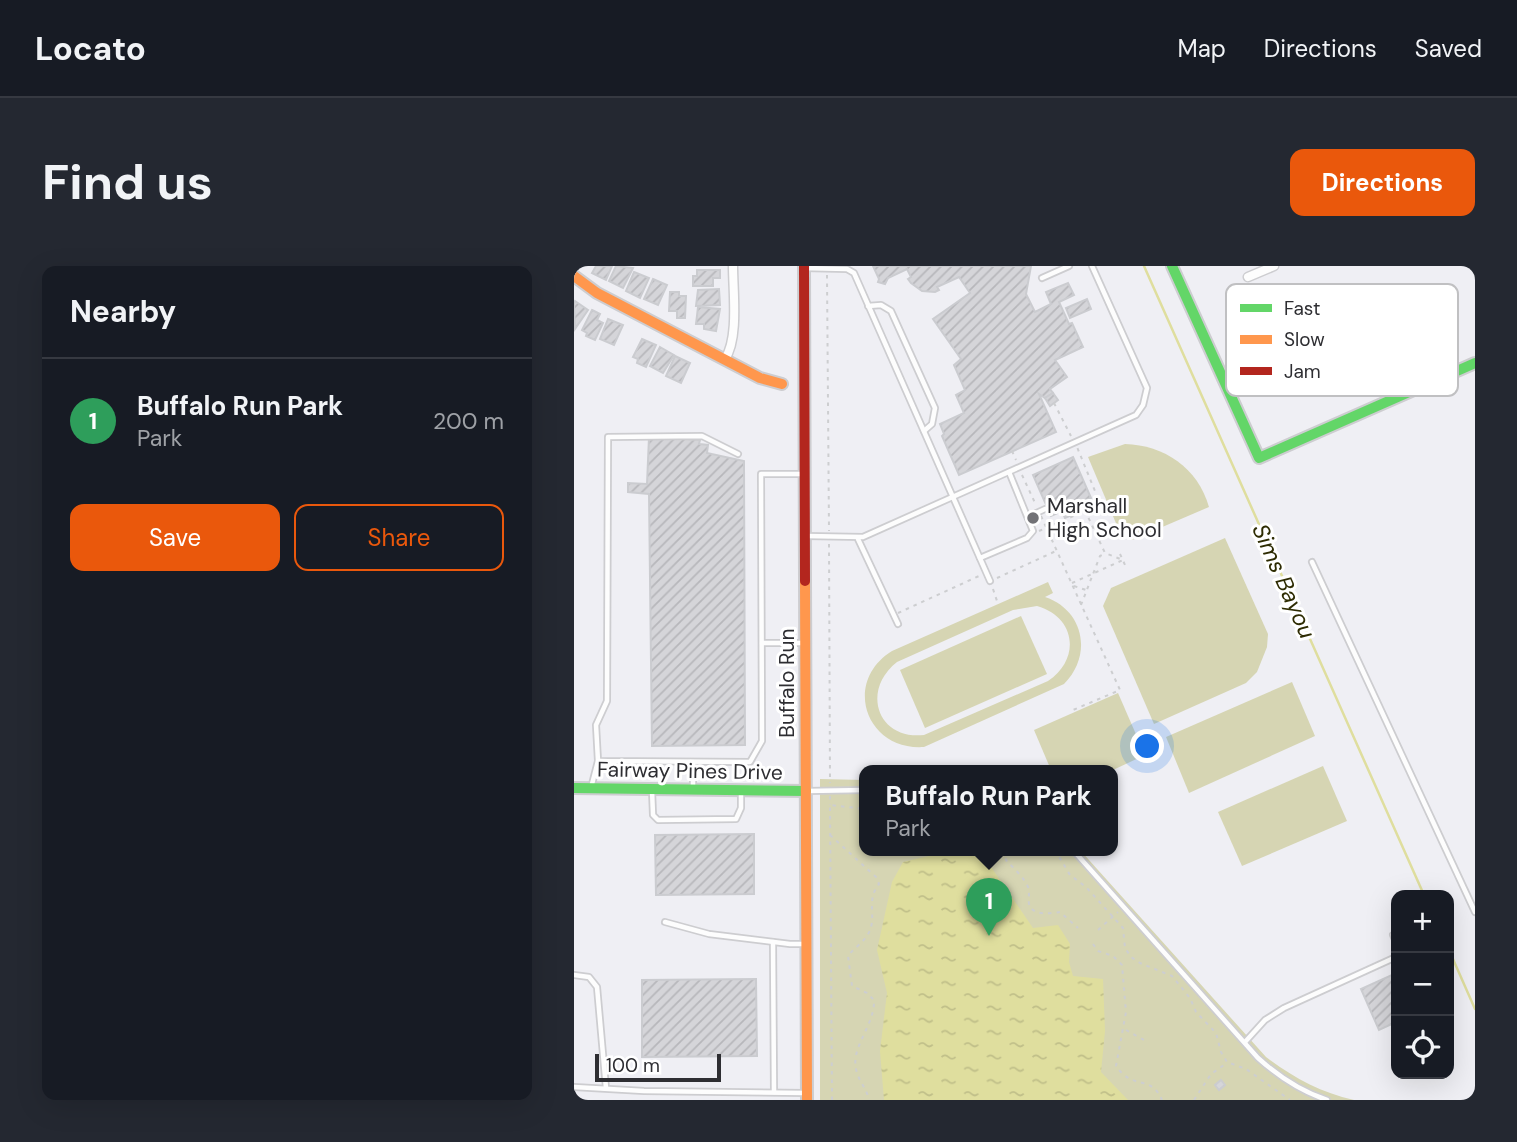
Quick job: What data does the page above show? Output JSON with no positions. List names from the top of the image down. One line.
{"streets":{"street":["Buffalo Run","Fairway Pines Drive"]},"crossings":[["Buffalo Run","Fairway Pines Drive"]],"water":["Sims Bayou"],"places":["Marshall High School"],"legend":["Fast","Slow","Jam"],"scale_bar":"100 m","page":{"header":"Locato","nav":["Map","Directions","Saved"],"buttons":["Directions",["Save","Share"]],"title":"Find us","heading":"Nearby","list":[{"mark":"1","name":"Buffalo Run Park","note":"Park","value":"200 m"}],"popup":["Buffalo Run Park","Park"],"pins":"1","map_buttons":["+","−"],"scale":"100 m"}}
